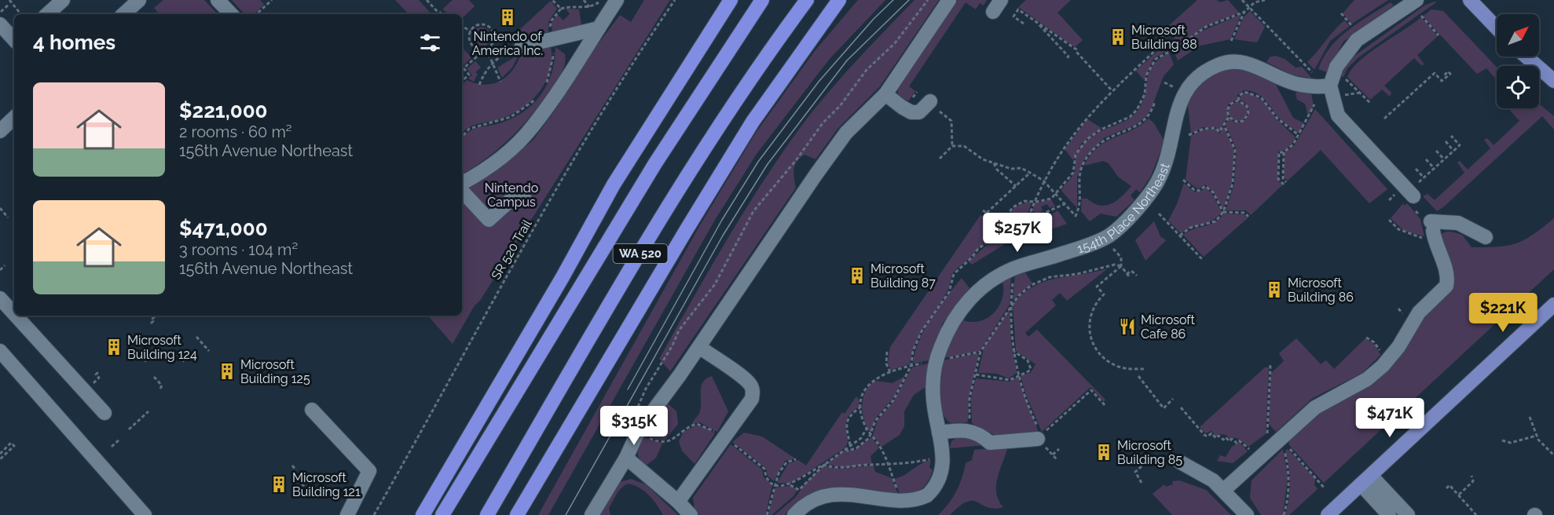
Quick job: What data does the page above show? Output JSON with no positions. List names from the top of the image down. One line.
{"streets":{"highway":["WA 520"],"street":["154th Place Northeast"],"path":["SR 520 Trail"]},"parks":["Nintendo Campus"],"places":{"building":["Nintendo of America Inc.","Microsoft Building 88","Microsoft Building 87","Microsoft Building 86","Microsoft Building 124","Microsoft Building 125","Microsoft Building 85","Microsoft Building 121"],"restaurant":["Microsoft Cafe 86"]},"north":"top right","page":{"heading":"4 homes","list":[{"name":"$221,000","note":"2 rooms · 60 m² · 156th Avenue Northeast"},{"name":"$471,000","note":"3 rooms · 104 m² · 156th Avenue Northeast"}],"price":["$257K","$221K","$471K","$315K"]}}
